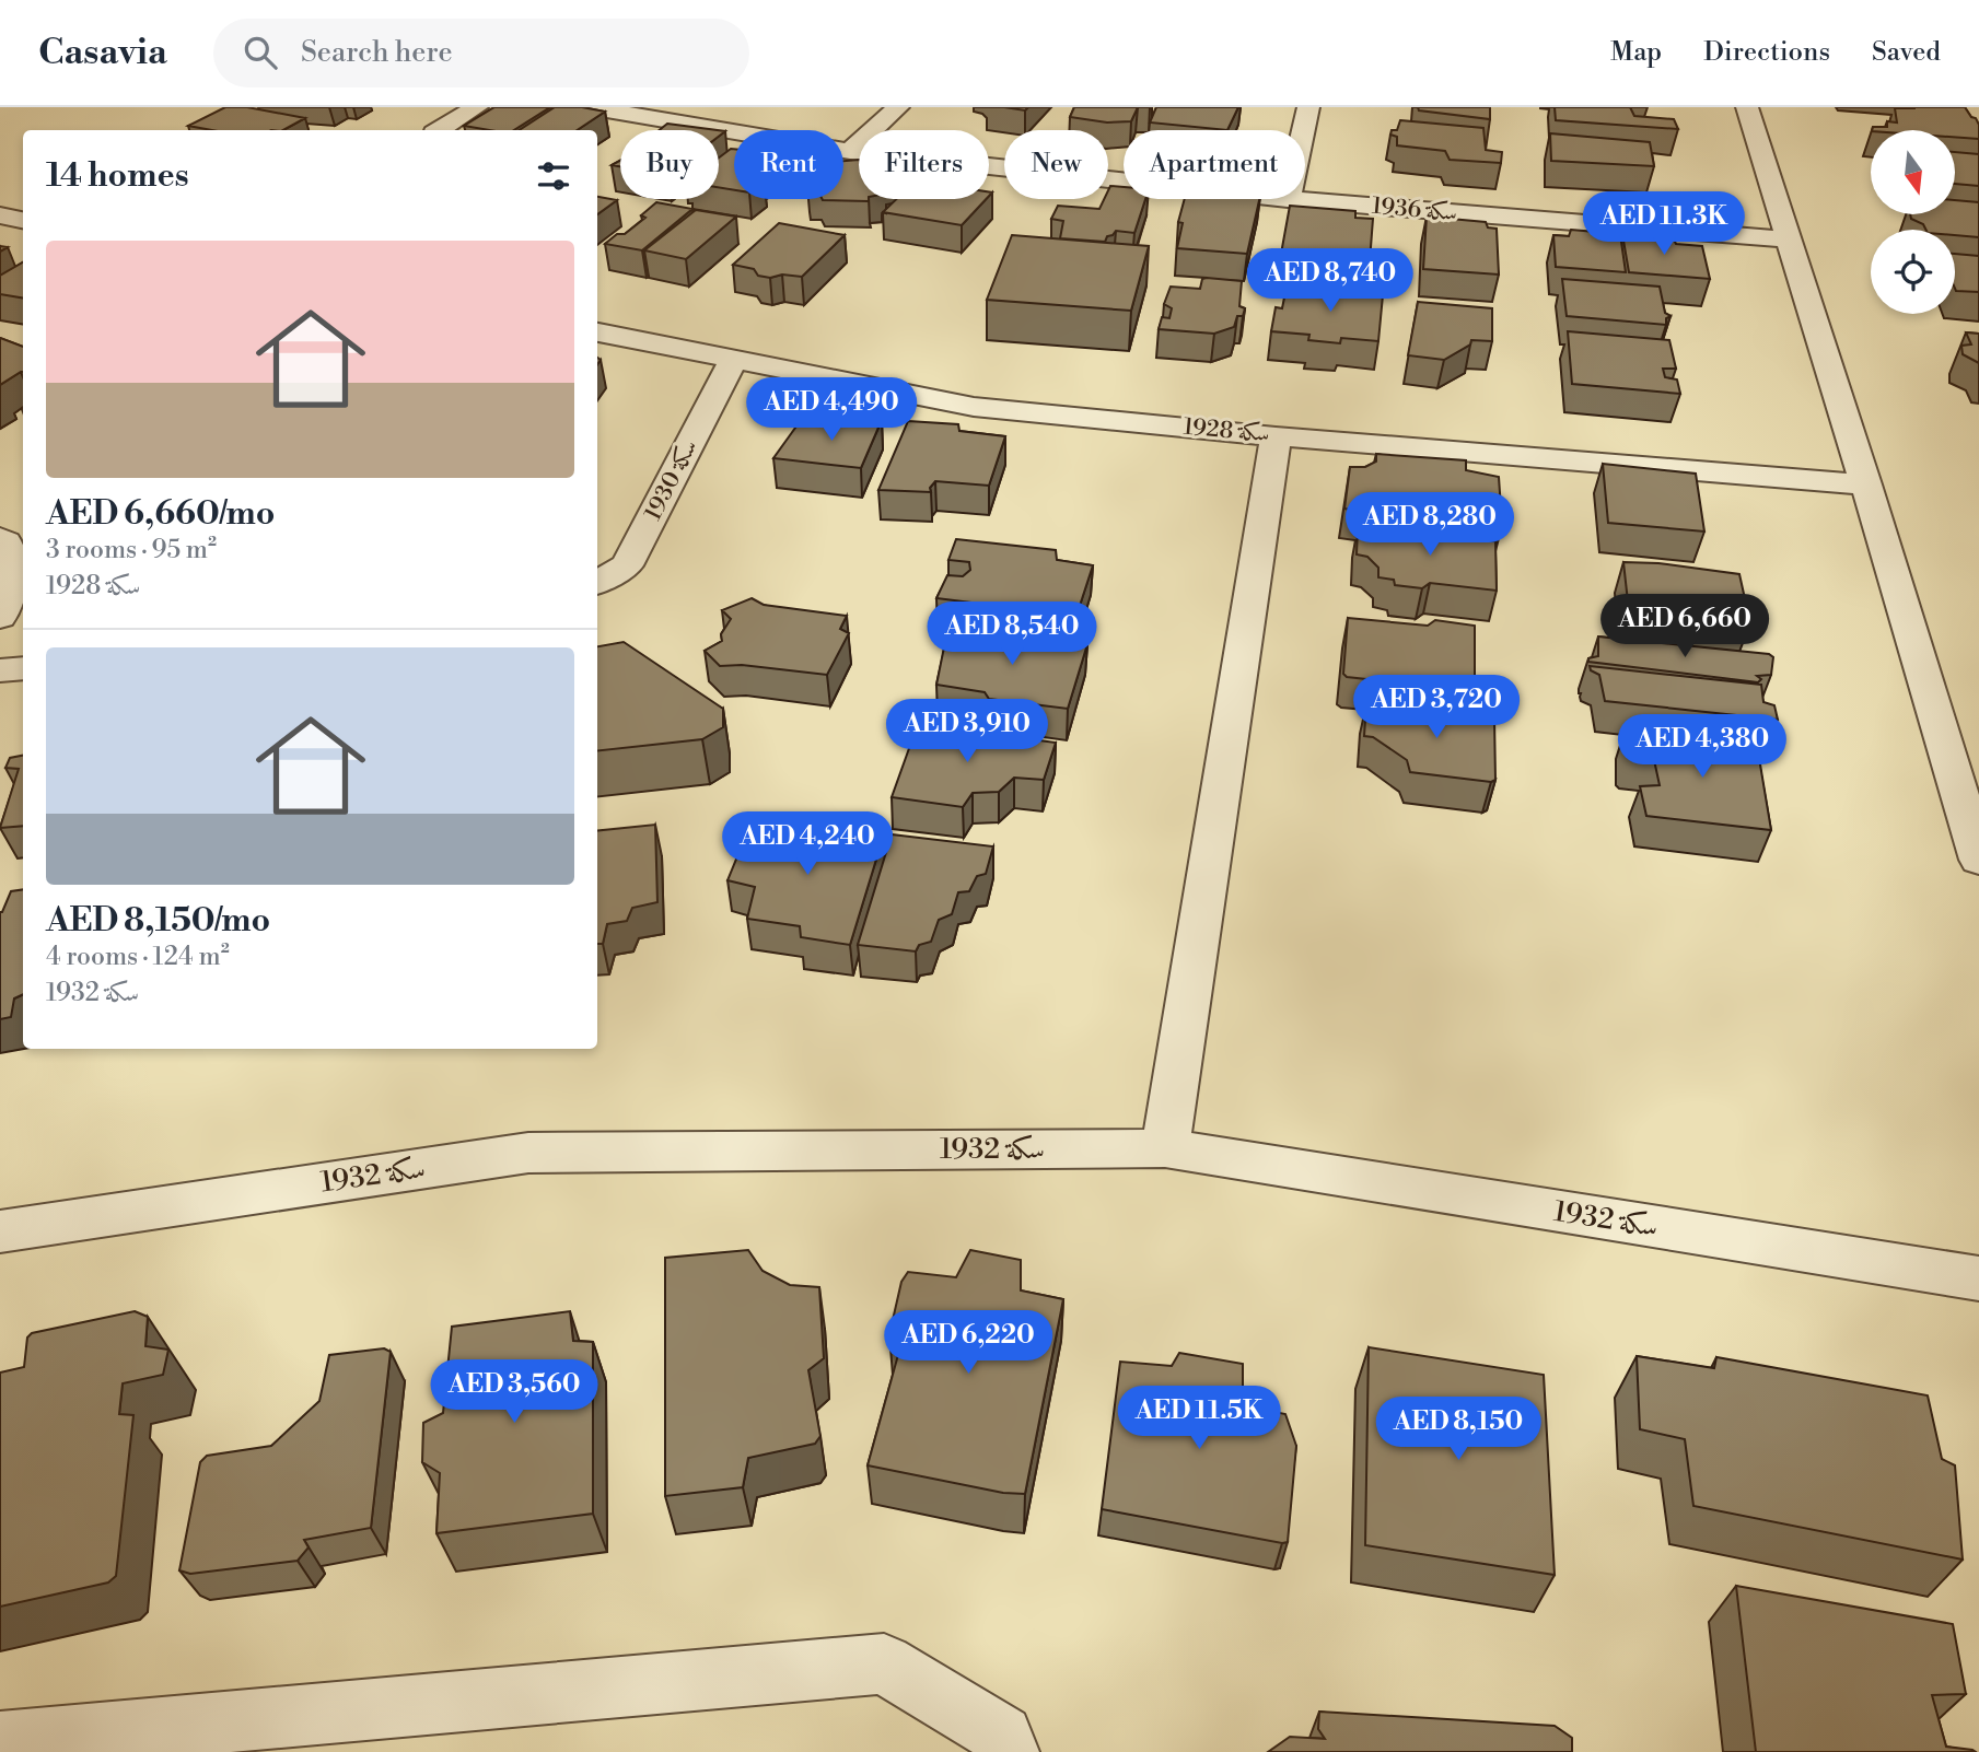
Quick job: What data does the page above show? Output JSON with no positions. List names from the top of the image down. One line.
{"streets":{"street":["سكة 1936","سكة 1928","سكة 1930","سكة 1932"]},"crossings":[["سكة 1928","سكة 1930"]],"north":"bottom","page":{"header":"Casavia","search":"Search here","nav":["Map","Directions","Saved"],"chip":["Buy","Rent","Filters","New","Apartment"],"heading":"14 homes","price":["AED 11.3K","AED 8,740","AED 4,490","AED 8,280","AED 6,660","AED 8,540","AED 3,720","AED 3,910","AED 4,380","AED 4,240","AED 6,220","AED 3,560","AED 11.5K","AED 8,150"],"list":[{"name":"AED 6,660/mo","note":"3 rooms · 95 m² · سكة 1928"},{"name":"AED 8,150/mo","note":"4 rooms · 124 m² · سكة 1932"}]}}
